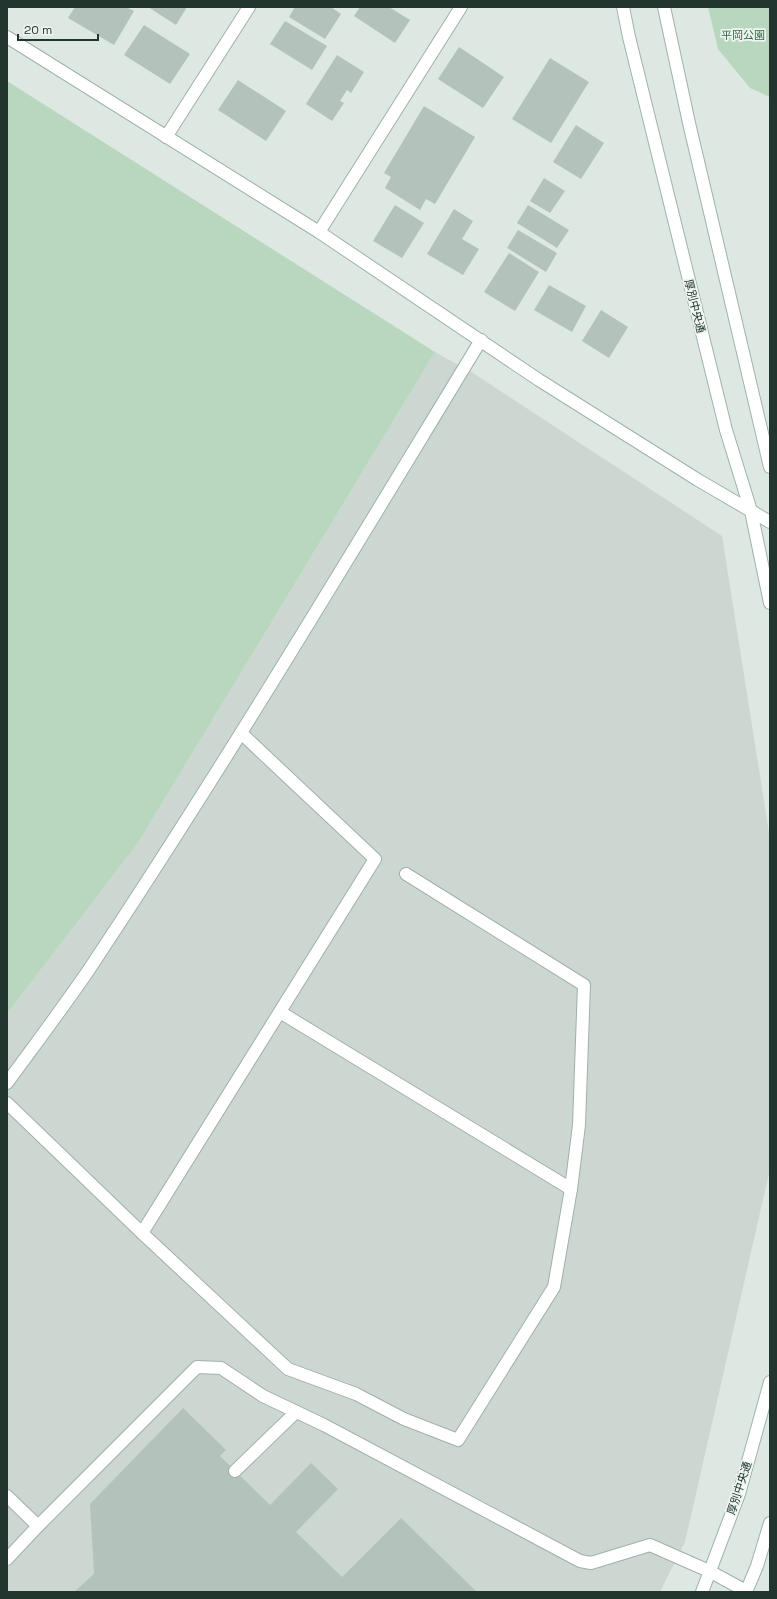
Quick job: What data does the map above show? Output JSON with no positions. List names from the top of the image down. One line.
{"streets":{"street":["厚別中央通"]},"parks":["平岡公園"],"scale_bar":"20 m"}
